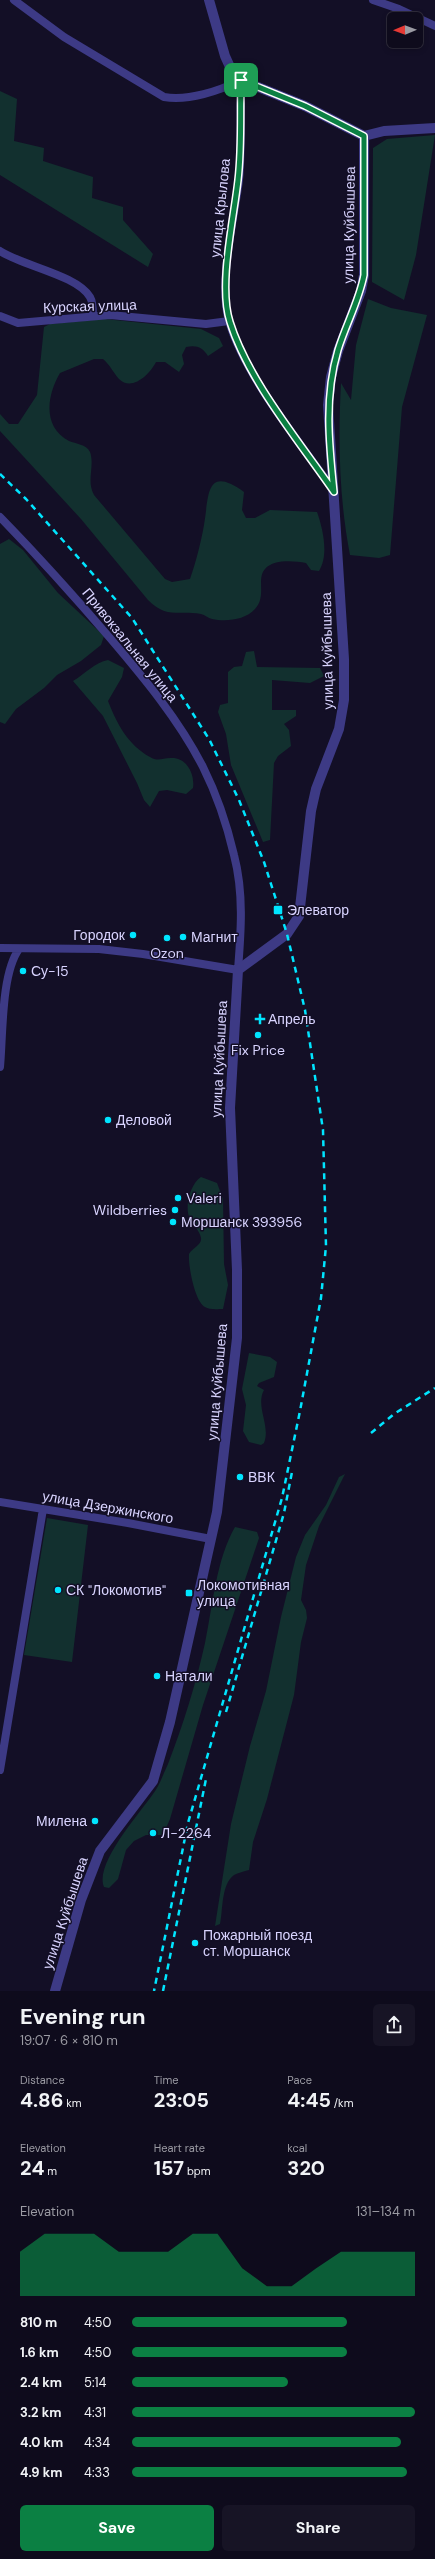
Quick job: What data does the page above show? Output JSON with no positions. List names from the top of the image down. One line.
{"streets":{"street":["улица Крылова","улица Куйбышева","Курская улица","Привокзальная улица","улица Дзержинского"]},"crossings":[["улица Крылова","улица Куйбышева"],["улица Крылова","Курская улица"],["улица Куйбышева","Привокзальная улица"],["улица Куйбышева","улица Дзержинского"]],"places":{"transit":["Элеватор","Локомотивная улица"],"other":["Городок","Магнит","Ozon","Су-15","Fix Price","Деловой","Valeri","Wildberries","Моршанск 393956","ВВК","СК \"Локомотив\"","Натали","Милена","Л-2264","Пожарный поезд ст. Моршанск"],"health":["Апрель"]},"north":"left","page":{"heading":["Evening run","19:07 · 6 × 810 m"],"stats":[["Distance","4.86 km"],["Time","23:05"],["Pace","4:45 /km"],["Elevation","24 m"],["Heart rate","157 bpm"],["kcal","320"]],"chart":["Elevation","131–134 m"],"list":[{"name":"810 m","note":"4:50"},{"name":"1.6 km","note":"4:50"},{"name":"2.4 km","note":"5:14"},{"name":"3.2 km","note":"4:31"},{"name":"4.0 km","note":"4:34"},{"name":"4.9 km","note":"4:33"}],"buttons":["Save","Share"]}}
